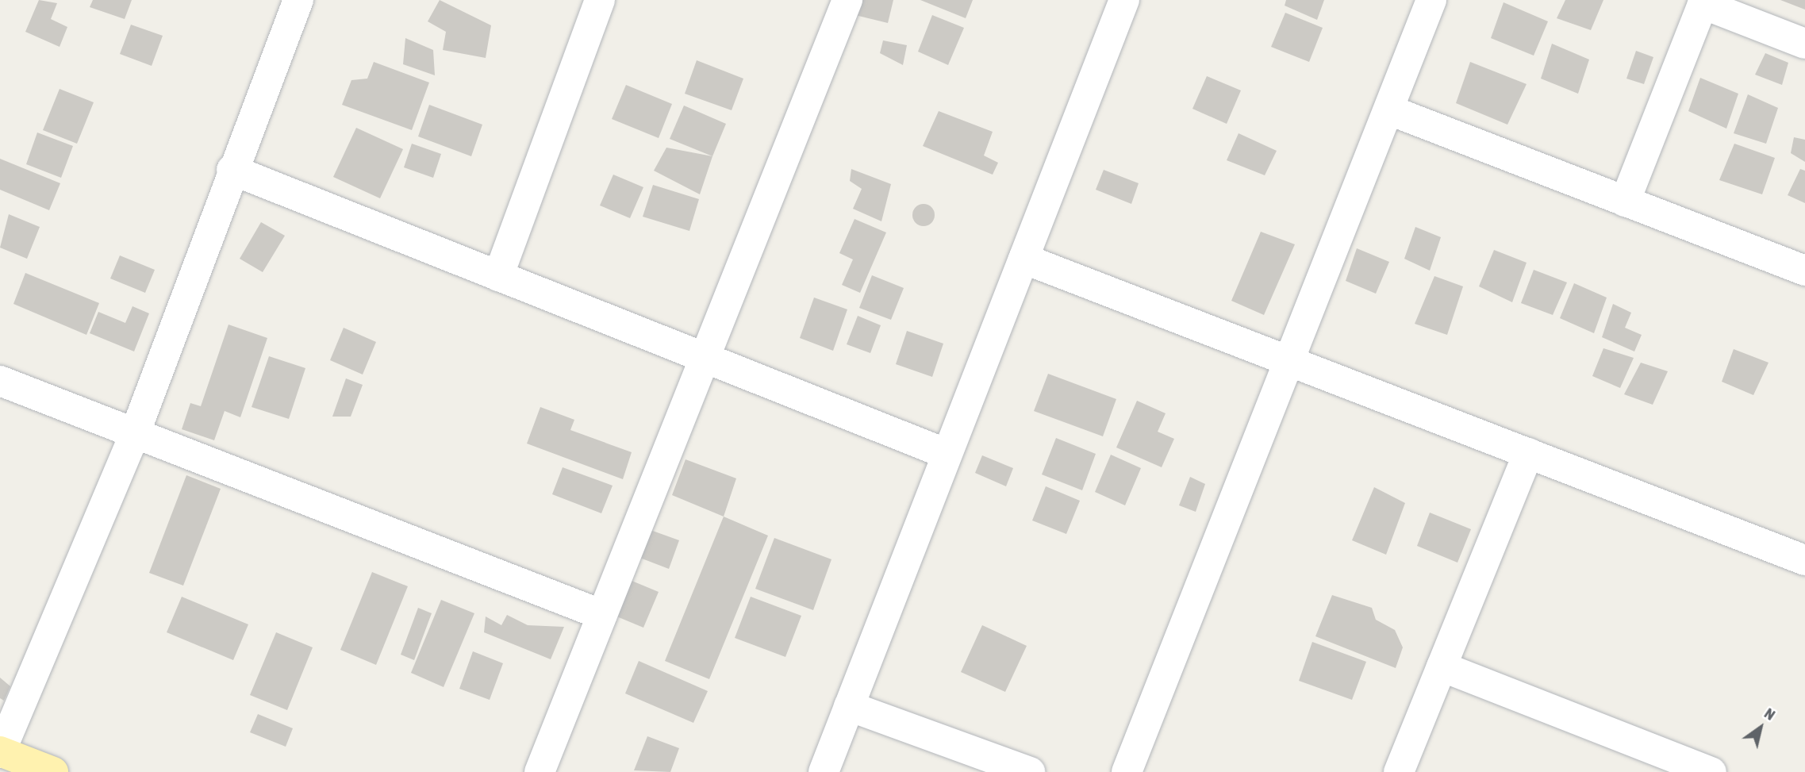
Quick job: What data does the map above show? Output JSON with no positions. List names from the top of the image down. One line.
{"north":"top right"}
